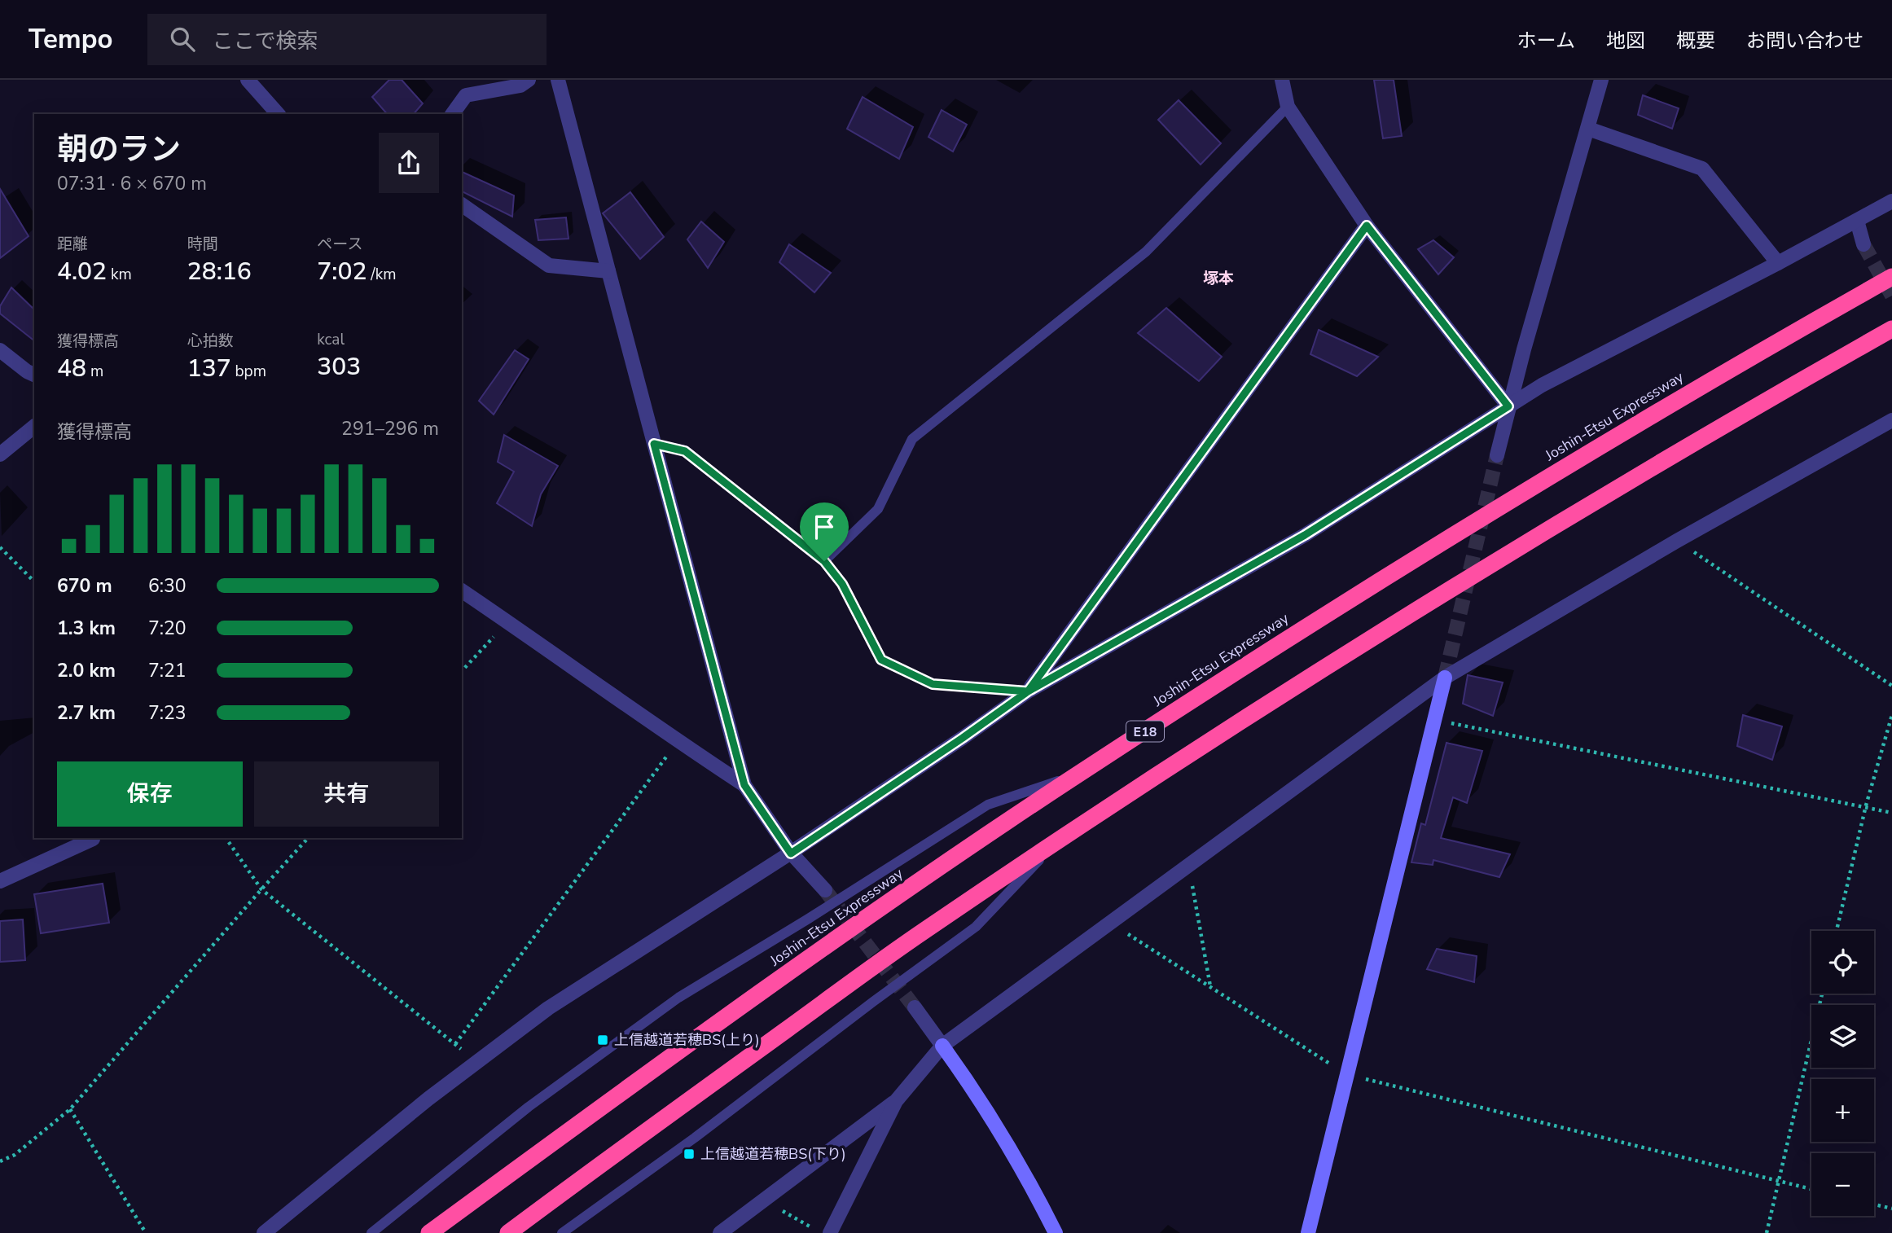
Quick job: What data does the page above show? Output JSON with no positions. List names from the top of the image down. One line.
{"streets":{"highway":["Joshin-Etsu Expressway","E18"]},"districts":["塚本"],"places":{"transit":["上信越道若穂BS(上り)","上信越道若穂BS(下り)"]},"page":{"header":"Tempo","search":"ここで検索","nav":["ホーム","地図","概要","お問い合わせ"],"heading":["朝のラン","07:31 · 6 × 670 m"],"stats":[["距離","4.02 km"],["時間","28:16"],["ペース","7:02 /km"],["獲得標高","48 m"],["心拍数","137 bpm"],["kcal","303"]],"chart":["獲得標高","291–296 m"],"list":[{"name":"670 m","note":"6:30"},{"name":"1.3 km","note":"7:20"},{"name":"2.0 km","note":"7:21"},{"name":"2.7 km","note":"7:23"}],"buttons":["保存","共有"],"map_buttons":["+","−"]}}
